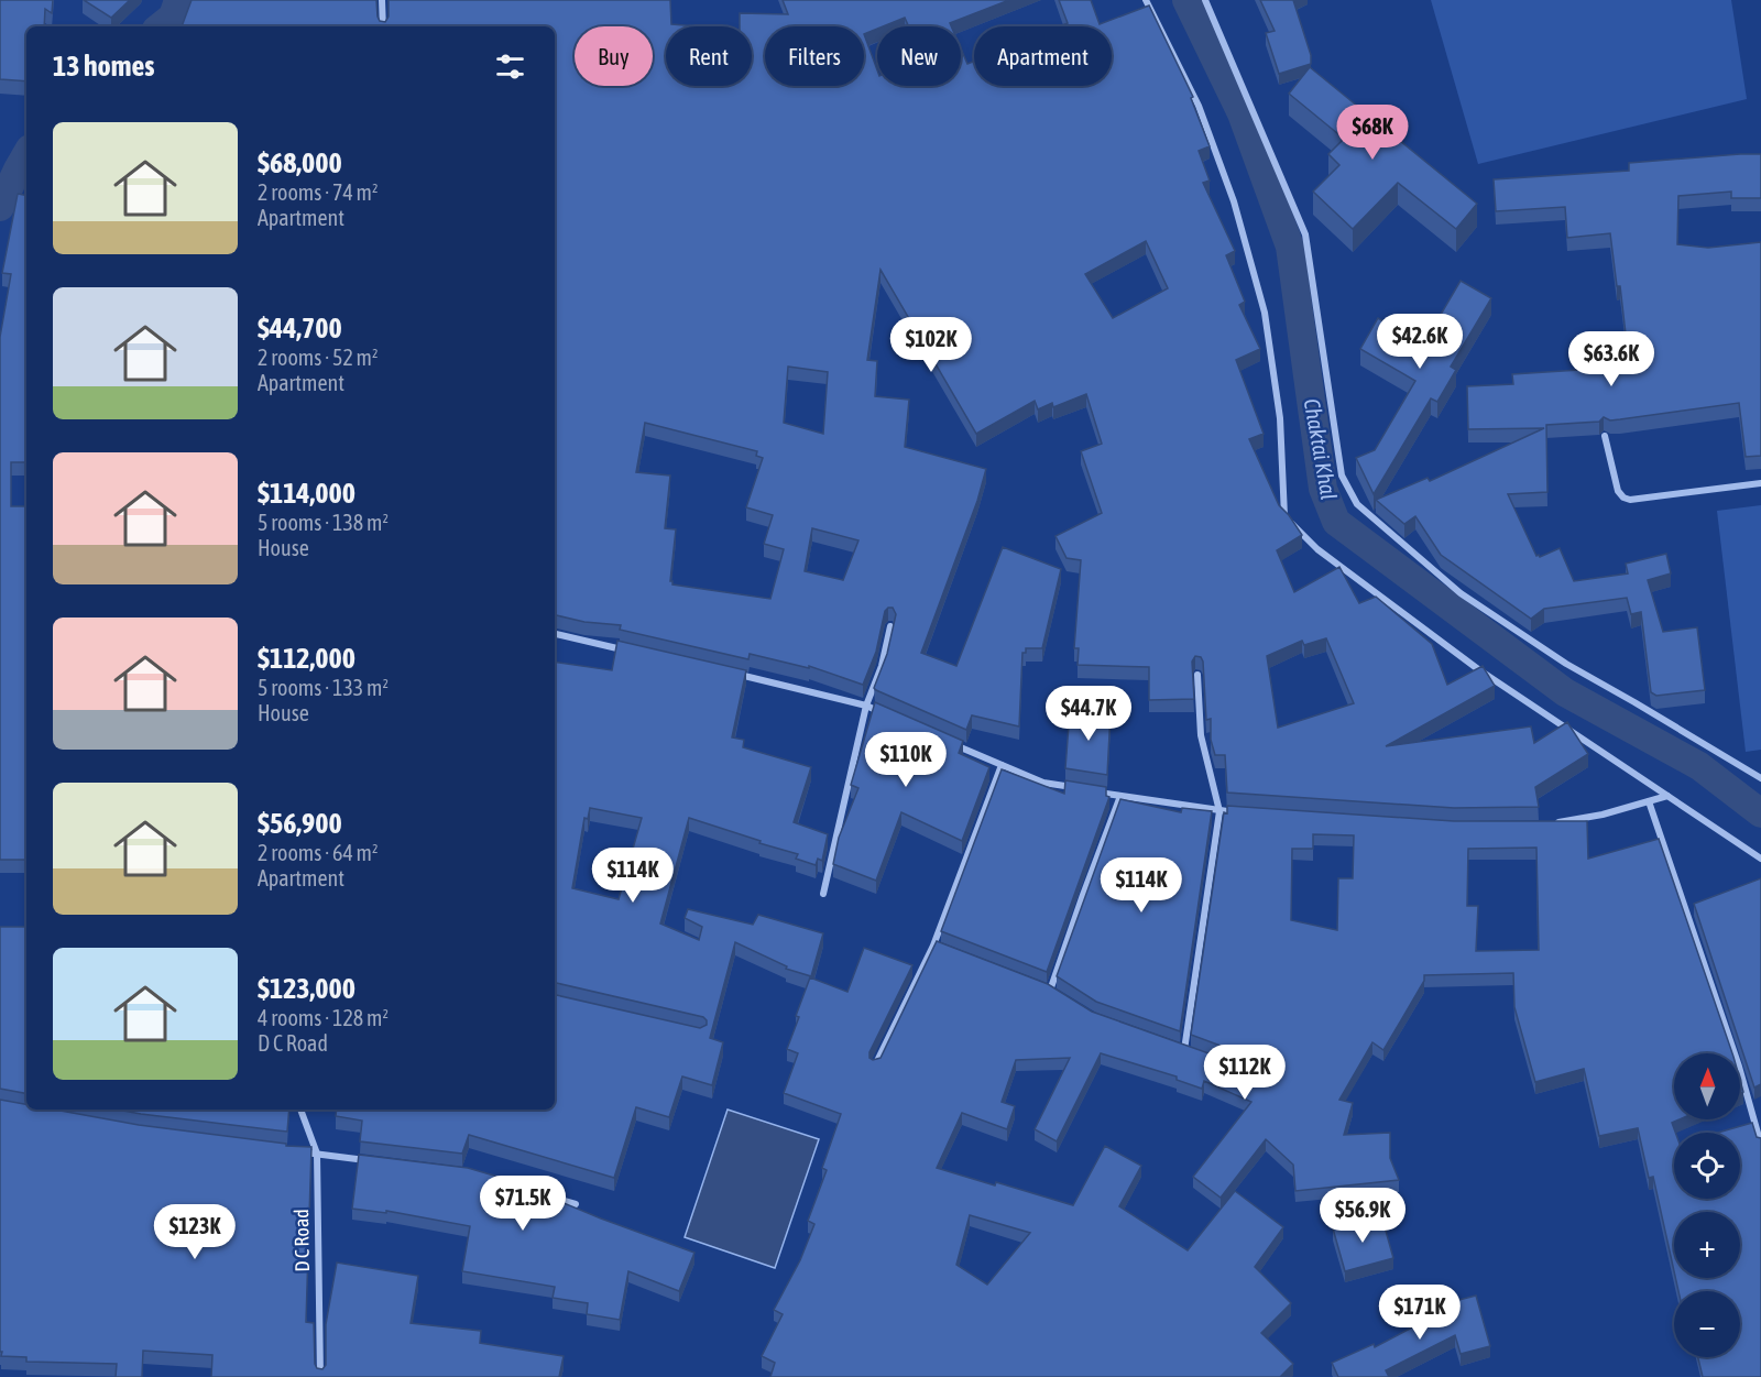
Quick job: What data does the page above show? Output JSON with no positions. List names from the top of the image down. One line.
{"streets":{"street":["D C Road"]},"water":["Chaktai Khal"],"north":"top","page":{"chip":["Buy","Rent","Filters","New","Apartment"],"heading":"13 homes","price":["$68K","$42.6K","$102K","$63.6K","$44.7K","$110K","$114K","$114K","$112K","$71.5K","$56.9K","$123K","$171K"],"list":[{"name":"$68,000","note":"2 rooms · 74 m² · Apartment"},{"name":"$44,700","note":"2 rooms · 52 m² · Apartment"},{"name":"$114,000","note":"5 rooms · 138 m² · House"},{"name":"$112,000","note":"5 rooms · 133 m² · House"},{"name":"$56,900","note":"2 rooms · 64 m² · Apartment"},{"name":"$123,000","note":"4 rooms · 128 m² · D C Road"}],"map_buttons":["+","−"]}}
